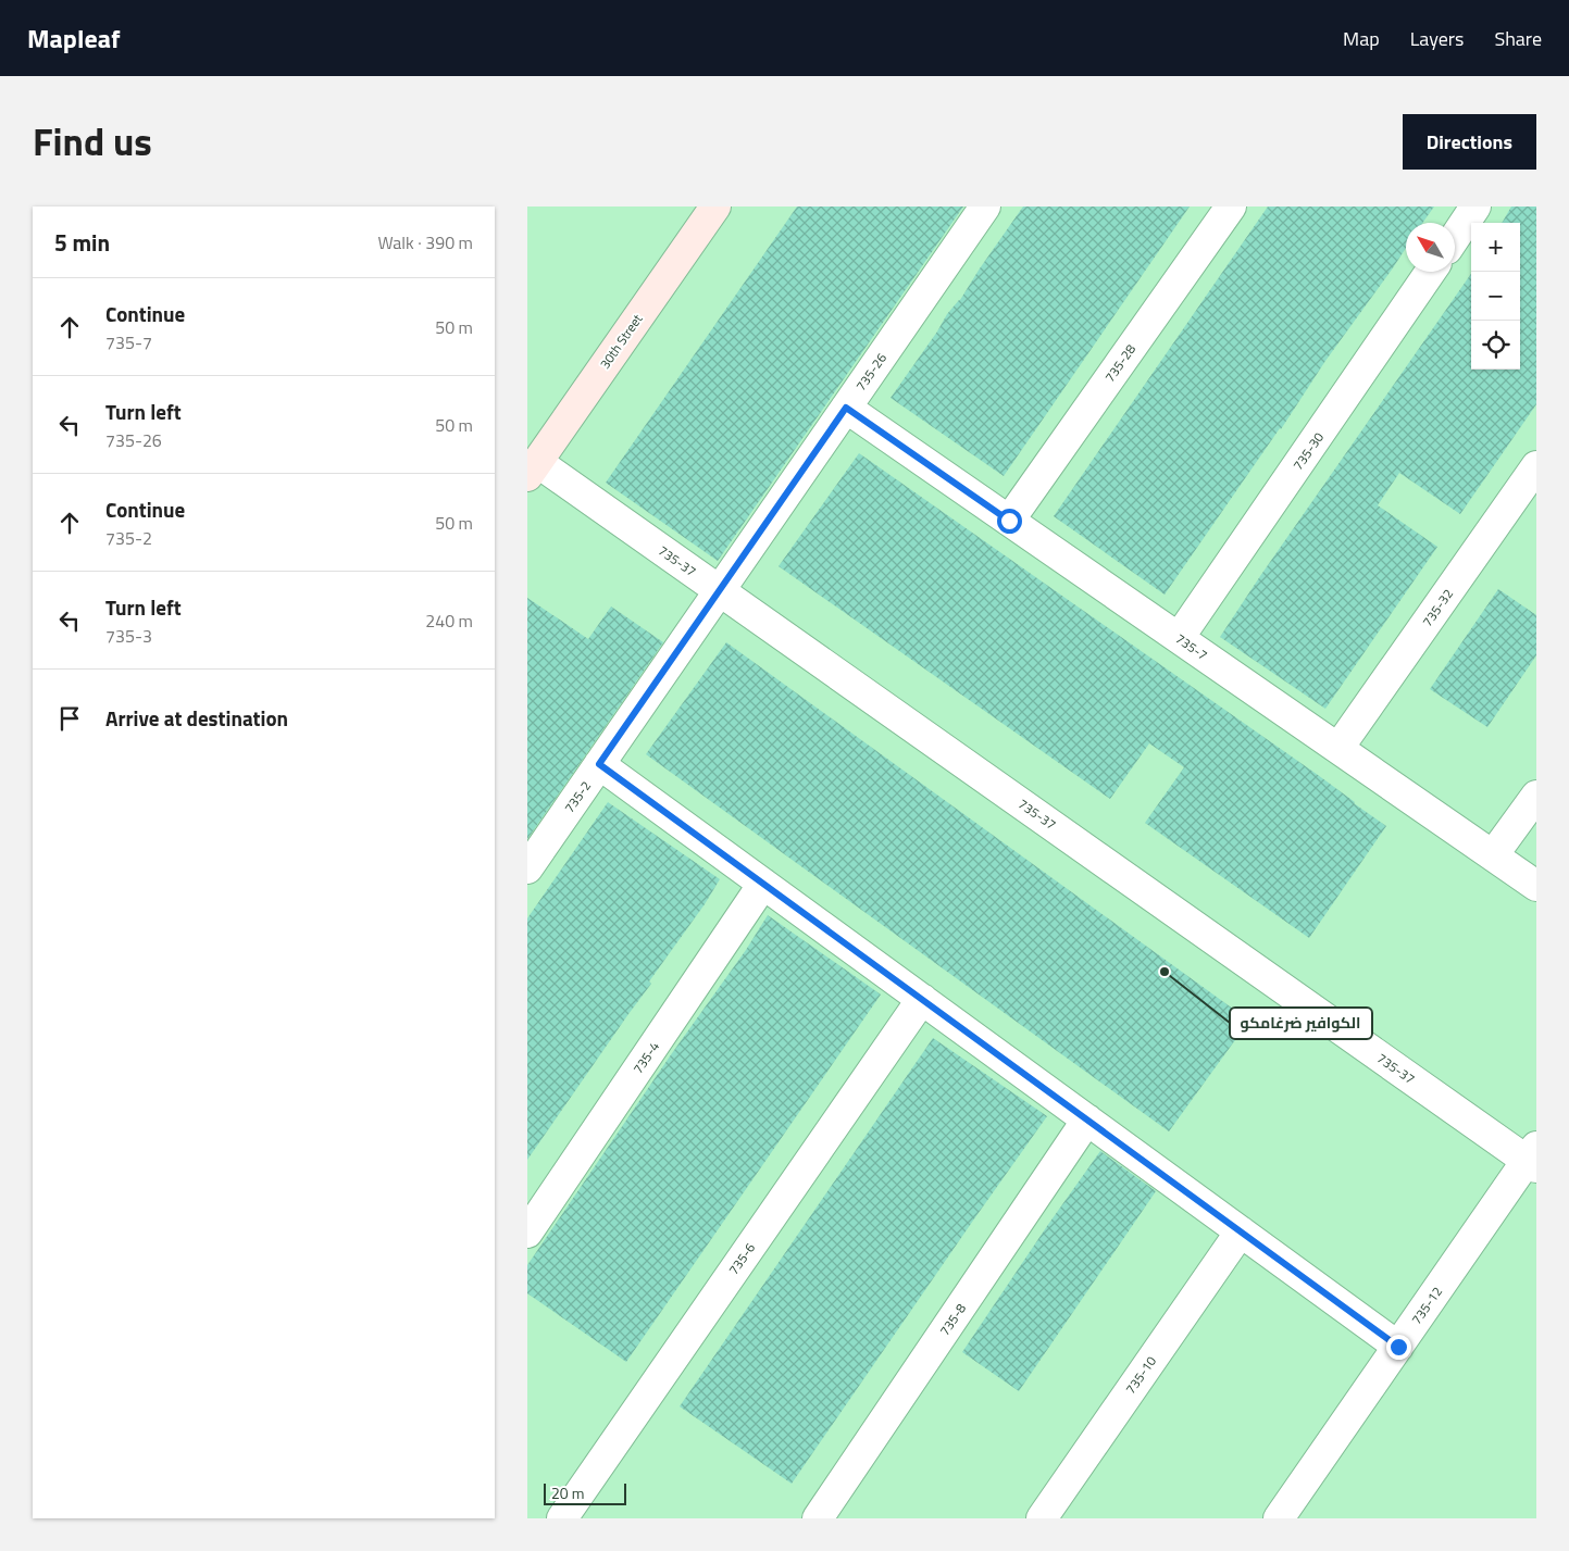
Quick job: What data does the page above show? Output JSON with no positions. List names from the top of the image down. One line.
{"streets":{"street":["30th Street","735-28","735-26","735-30","735-37","735-32","735-7","735-2","735-4","735-6","735-12","735-8","735-10"]},"crossings":[["30th Street","735-37"],["735-28","735-7"],["735-26","735-37"],["735-26","735-7"],["735-26","735-2"],["735-30","735-7"],["735-37","735-2"],["735-37","735-12"],["735-32","735-7"]],"places":["الكوافير ضرغامكو"],"scale_bar":"20 m","north":"top left","page":{"header":"Mapleaf","nav":["Map","Layers","Share"],"title":"Find us","buttons":"Directions","heading":["5 min","Walk · 390 m"],"map_buttons":["+","−"],"list":[["Continue","735-7","50 m"],["Turn left","735-26","50 m"],["Continue","735-2","50 m"],["Turn left","735-3","240 m"],"Arrive at destination"],"scale":"20 m"}}
